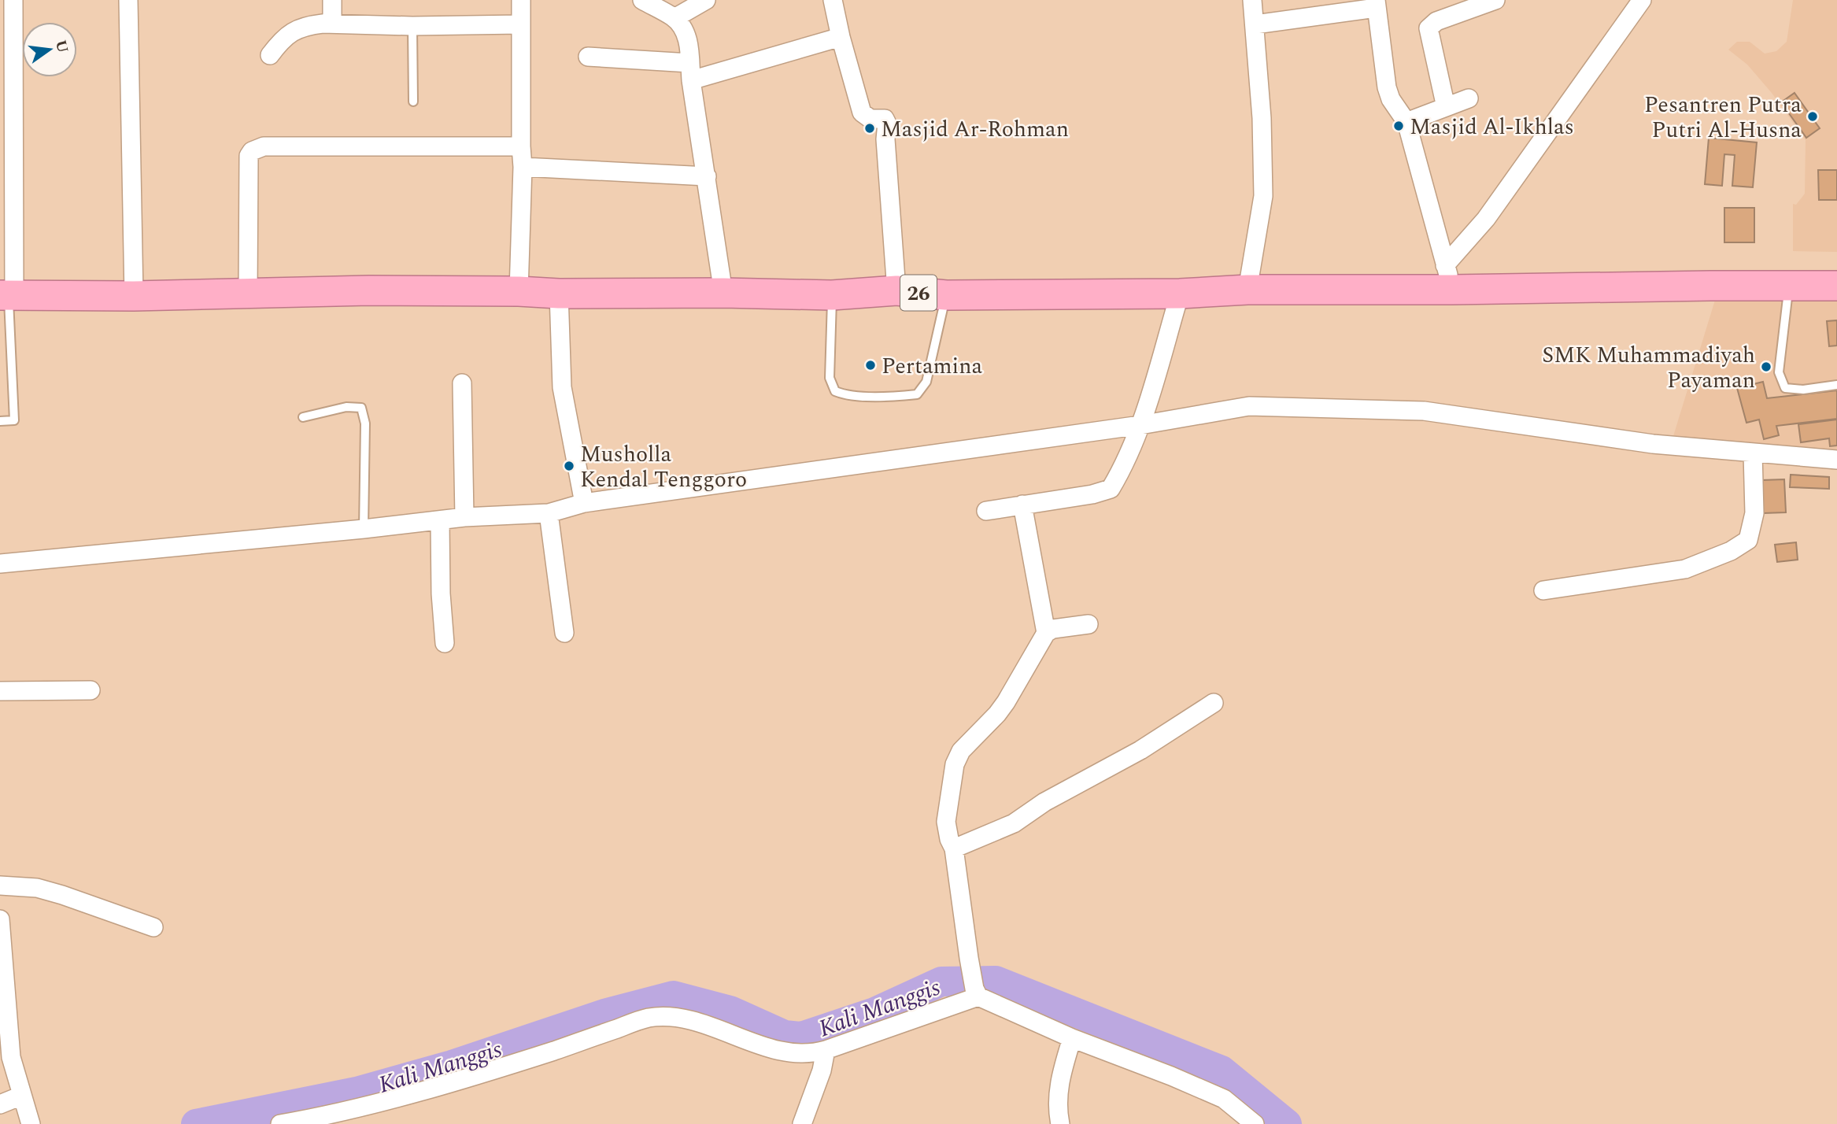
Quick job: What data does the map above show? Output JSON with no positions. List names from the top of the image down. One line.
{"streets":{"highway":["26"]},"water":["Kali Manggis"],"places":["Pesantren Putra Putri Al-Husna","Masjid Al-Ikhlas","Masjid Ar-Rohman","Pertamina","SMK Muhammadiyah Payaman","Musholla Kendal Tenggoro"],"north":"right"}
